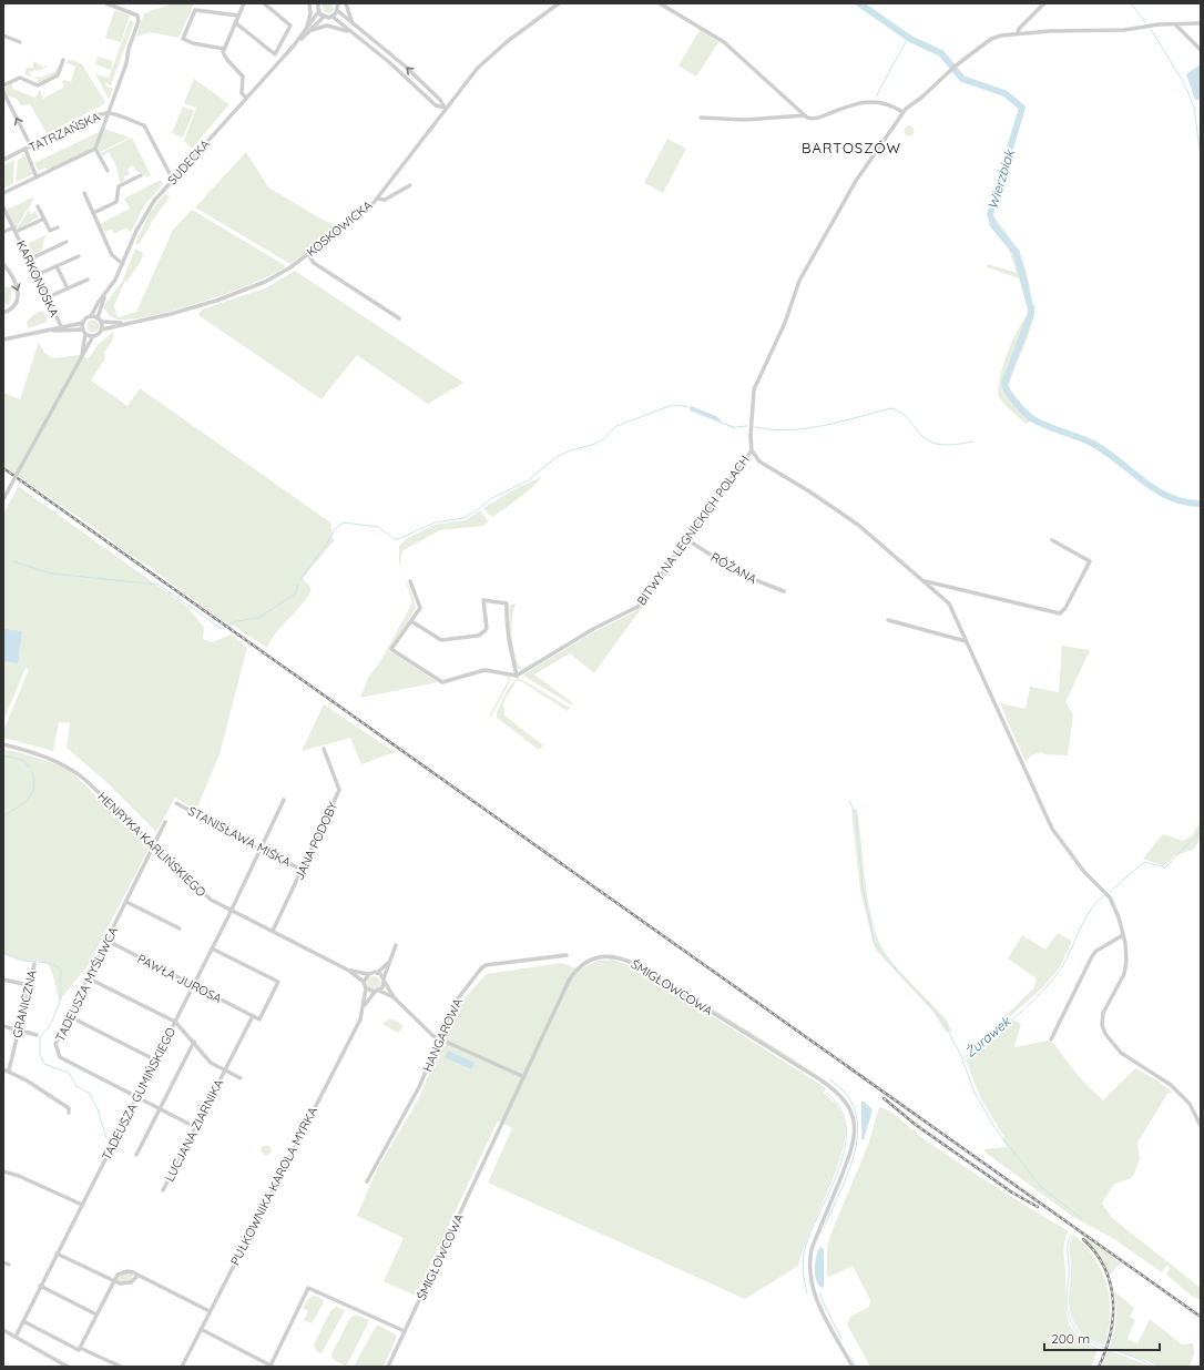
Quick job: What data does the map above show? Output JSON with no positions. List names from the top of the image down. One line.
{"streets":{"street":["TATRZAŃSKA","SUDECKA","KOSKOWICKA","KARKONOSKA","BITWY NA LEGNICKICH POLACH","RÓŻANA","STANISŁAWA MIŚKA","JANA PODOBY","HENRYKA KARLIŃSKIEGO","PAWŁA JUROSA","TADEUSZA MYŚLIWCA","ŚMIGŁOWCOWA","GRANICZNA","HANGAROWA","TADEUSZA GUMIŃSKIEGO","LUCJANA ZIARNIKA","PUŁKOWNIKA KAROLA MYRKA"]},"crossings":[["TATRZAŃSKA","SUDECKA"],["SUDECKA","KOSKOWICKA"],["BITWY NA LEGNICKICH POLACH","RÓŻANA"],["STANISŁAWA MIŚKA","JANA PODOBY"],["STANISŁAWA MIŚKA","TADEUSZA GUMIŃSKIEGO"],["JANA PODOBY","HENRYKA KARLIŃSKIEGO"],["HENRYKA KARLIŃSKIEGO","TADEUSZA MYŚLIWCA"],["HENRYKA KARLIŃSKIEGO","TADEUSZA GUMIŃSKIEGO"],["HENRYKA KARLIŃSKIEGO","PUŁKOWNIKA KAROLA MYRKA"],["PAWŁA JUROSA","TADEUSZA MYŚLIWCA"],["PAWŁA JUROSA","TADEUSZA GUMIŃSKIEGO"],["PAWŁA JUROSA","LUCJANA ZIARNIKA"],["TADEUSZA MYŚLIWCA","TADEUSZA GUMIŃSKIEGO"],["TADEUSZA MYŚLIWCA","LUCJANA ZIARNIKA"]],"districts":["BARTOSZÓW"],"water":["Wierzbiak","Żurawek"],"scale_bar":"200 m"}
